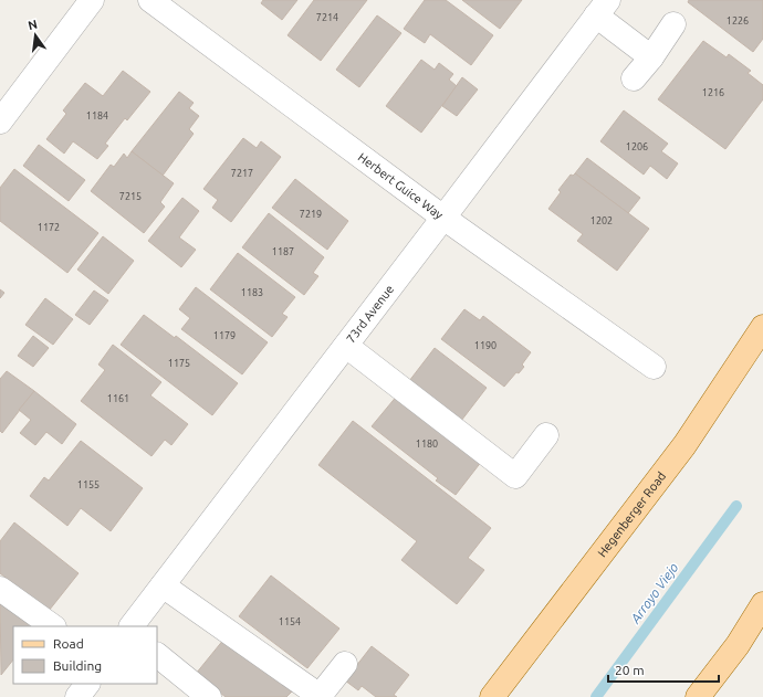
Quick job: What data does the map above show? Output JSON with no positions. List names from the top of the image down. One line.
{"streets":{"main road":["Hegenberger Road"],"street":["Herbert Guice Way","73rd Avenue"]},"crossings":[["Herbert Guice Way","73rd Avenue"]],"water":["Arroyo Viejo"],"house_numbers":["7214","1226","1216","1184","1206","7217","7215","7219","1202","1172","1187","1183","1179","1190","1175","1161","1180","1155","1154"],"legend":["Road","Building"],"scale_bar":"20 m","north":"top"}
